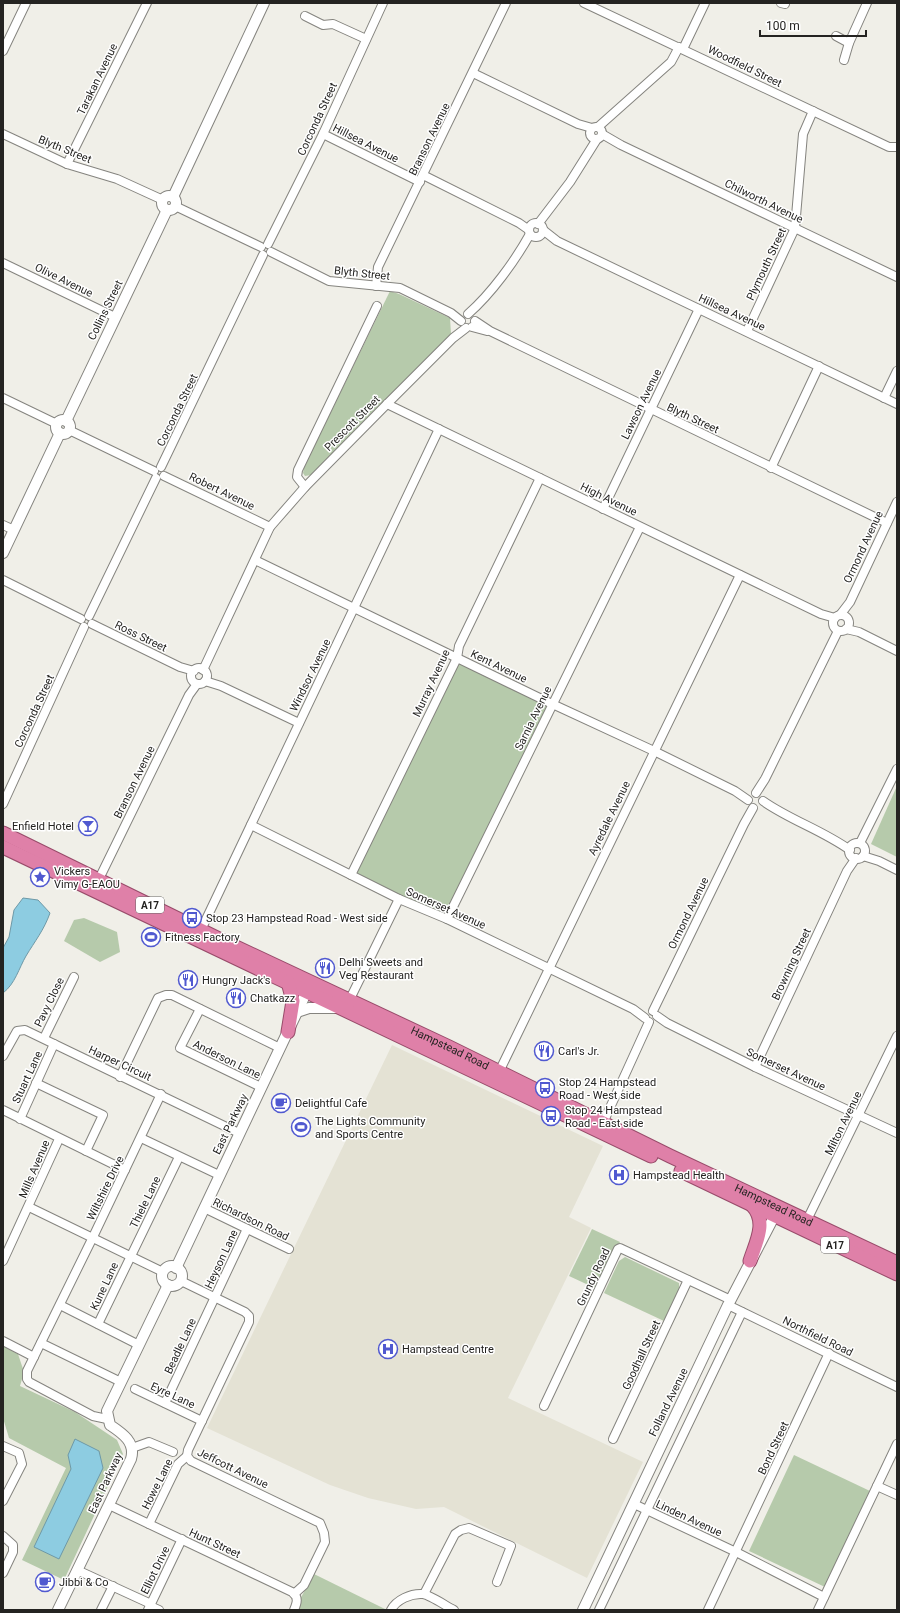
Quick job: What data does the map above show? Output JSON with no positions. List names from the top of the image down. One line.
{"streets":{"highway":["A17","Hampstead Road"],"street":["Woodfield Street","Tarakan Avenue","Corconda Street","Branson Avenue","Hillsea Avenue","Blyth Street","Chilworth Avenue","Plymouth Street","Olive Avenue","Collins Street","Lawson Avenue","Prescott Street","Robert Avenue","High Avenue","Ormond Avenue","Ross Street","Kent Avenue","Windsor Avenue","Murray Avenue","Sarnia Avenue","Ayredale Avenue","Somerset Avenue","Browning Street","Pavy Close","Anderson Lane","Harper Circuit","Stuart Lane","Milton Avenue","East Parkway","Mills Avenue","Wiltshire Drive","Thiele Lane","Richardson Road","Heyson Lane","Grundy Road","Kune Lane","Northfield Road","Beadle Lane","Goodhall Street","Eyre Lane","Folland Avenue","Bond Street","Jeffcott Avenue","Howe Lane","Linden Avenue","Hunt Street","Elliot Drive"]},"crossings":[["Woodfield Street","Plymouth Street"],["Woodfield Street","Prescott Street"],["Tarakan Avenue","Blyth Street"],["Corconda Street","Hillsea Avenue"],["Corconda Street","Blyth Street"],["Corconda Street","Robert Avenue"],["Corconda Street","Ross Street"],["Branson Avenue","Hillsea Avenue"],["Branson Avenue","Blyth Street"],["Branson Avenue","Chilworth Avenue"],["Branson Avenue","Prescott Street"],["Branson Avenue","Robert Avenue"],["Branson Avenue","Ross Street"],["Branson Avenue","Kent Avenue"],["Branson Avenue","Hampstead Road"],["Hillsea Avenue","Plymouth Street"],["Hillsea Avenue","Lawson Avenue"],["Hillsea Avenue","Prescott Street"],["Blyth Street","Collins Street"],["Blyth Street","Lawson Avenue"],["Blyth Street","Prescott Street"],["Blyth Street","Ormond Avenue"],["Chilworth Avenue","Plymouth Street"],["Chilworth Avenue","Prescott Street"],["Olive Avenue","Collins Street"],["Collins Street","Robert Avenue"],["Lawson Avenue","High Avenue"],["Prescott Street","Robert Avenue"],["Prescott Street","High Avenue"],["High Avenue","Ormond Avenue"],["High Avenue","Windsor Avenue"],["High Avenue","Murray Avenue"],["High Avenue","Sarnia Avenue"],["High Avenue","Ayredale Avenue"],["Ormond Avenue","Kent Avenue"],["Ormond Avenue","Somerset Avenue"],["Ormond Avenue","Hampstead Road"],["Ross Street","Windsor Avenue"],["Kent Avenue","Windsor Avenue"],["Kent Avenue","Murray Avenue"],["Kent Avenue","Sarnia Avenue"],["Kent Avenue","Ayredale Avenue"],["Kent Avenue","Browning Street"],["Windsor Avenue","Somerset Avenue"],["Windsor Avenue","Hampstead Road"],["Murray Avenue","Somerset Avenue"],["Sarnia Avenue","Somerset Avenue"],["Ayredale Avenue","Somerset Avenue"],["Ayredale Avenue","Hampstead Road"],["Somerset Avenue","Browning Street"],["Somerset Avenue","Milton Avenue"],["Pavy Close","Harper Circuit"],["Hampstead Road","Milton Avenue"],["Hampstead Road","East Parkway"],["Hampstead Road","Folland Avenue"],["Anderson Lane","East Parkway"],["Harper Circuit","Stuart Lane"],["Harper Circuit","East Parkway"],["Harper Circuit","Wiltshire Drive"],["East Parkway","Wiltshire Drive"],["East Parkway","Richardson Road"],["East Parkway","Jeffcott Avenue"],["East Parkway","Hunt Street"],["Thiele Lane","Kune Lane"],["Richardson Road","Heyson Lane"],["Heyson Lane","Beadle Lane"],["Heyson Lane","Jeffcott Avenue"],["Grundy Road","Northfield Road"],["Grundy Road","Goodhall Street"],["Grundy Road","Folland Avenue"],["Northfield Road","Folland Avenue"],["Northfield Road","Bond Street"],["Beadle Lane","Eyre Lane"],["Beadle Lane","Jeffcott Avenue"],["Eyre Lane","Jeffcott Avenue"],["Folland Avenue","Linden Avenue"],["Bond Street","Linden Avenue"],["Jeffcott Avenue","Howe Lane"],["Jeffcott Avenue","Hunt Street"],["Howe Lane","Hunt Street"],["Hunt Street","Elliot Drive"]],"places":{"bar":["Enfield Hotel"],"place":["Vickers Vimy G-EAOU"],"bus stop":["Stop 23 Hampstead Road - West side","Stop 24 Hampstead Road - West side","Stop 24 Hampstead Road - East side"],"sports":["Fitness Factory","The Lights Community and Sports Centre"],"restaurant":["Delhi Sweets and Veg Restaurant","Hungry Jack's","Chatkazz","Carl's Jr."],"cafe":["Delightful Cafe","Jibbi & Co"],"hospital":["Hampstead Health","Hampstead Centre"]},"scale_bar":"100 m"}
